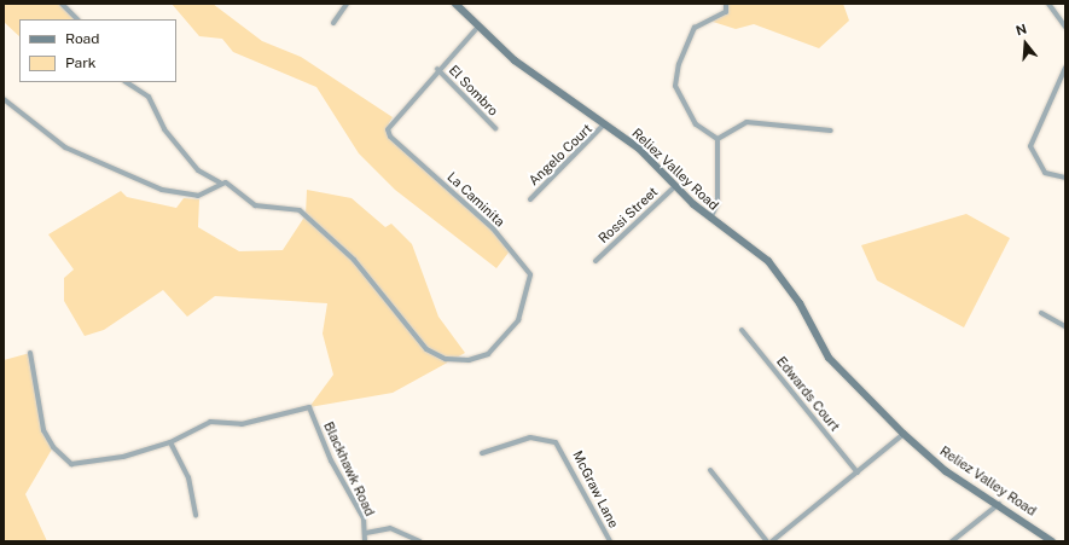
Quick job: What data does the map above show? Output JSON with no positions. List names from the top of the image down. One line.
{"streets":{"main road":["Reliez Valley Road"],"street":["El Sombro","Angelo Court","La Caminita","Rossi Street","Edwards Court","Blackhawk Road","McGraw Lane"]},"crossings":[["El Sombro","La Caminita"],["Angelo Court","Reliez Valley Road"],["Reliez Valley Road","La Caminita"],["Reliez Valley Road","Rossi Street"]],"legend":["Road","Park"],"north":"top"}
